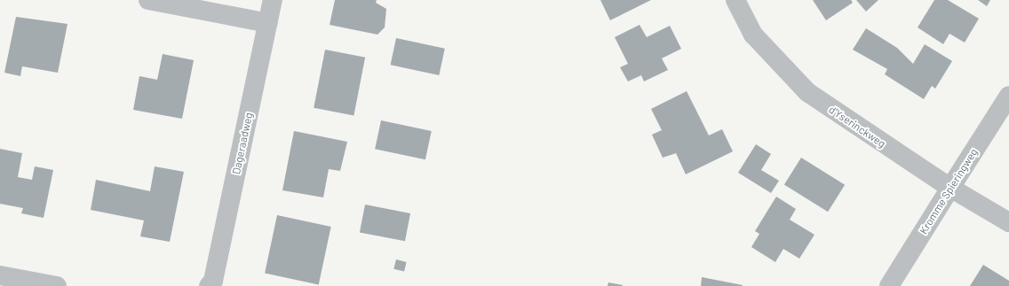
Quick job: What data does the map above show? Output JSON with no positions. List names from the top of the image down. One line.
{"streets":{"street":["d'Yserinckweg","Dageraadweg","Kromme Spieringweg"]},"crossings":[["d'Yserinckweg","Kromme Spieringweg"]]}
